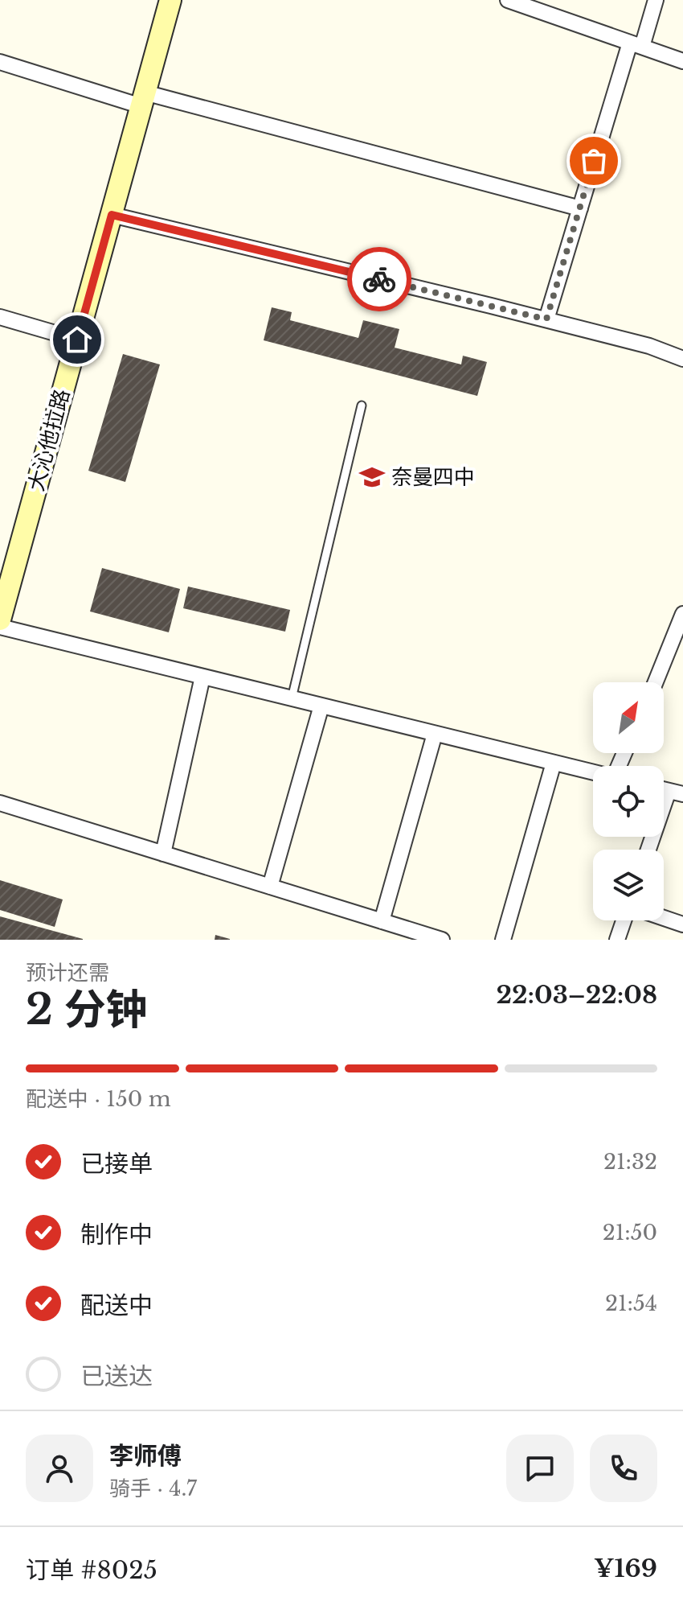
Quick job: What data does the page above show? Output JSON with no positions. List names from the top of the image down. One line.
{"streets":{"street":["大沁他拉路"]},"places":{"school or university":["奈曼四中"]},"north":"top right","page":{"heading":["2 分钟","预计还需","22:03–22:08"],"panel":["李师傅","骑手 · 4.7","订单 #8025","¥169"],"bar":"配送中 · 150 m","list":[["已接单","21:32"],["制作中","21:50"],["配送中","21:54"],"已送达"]}}
